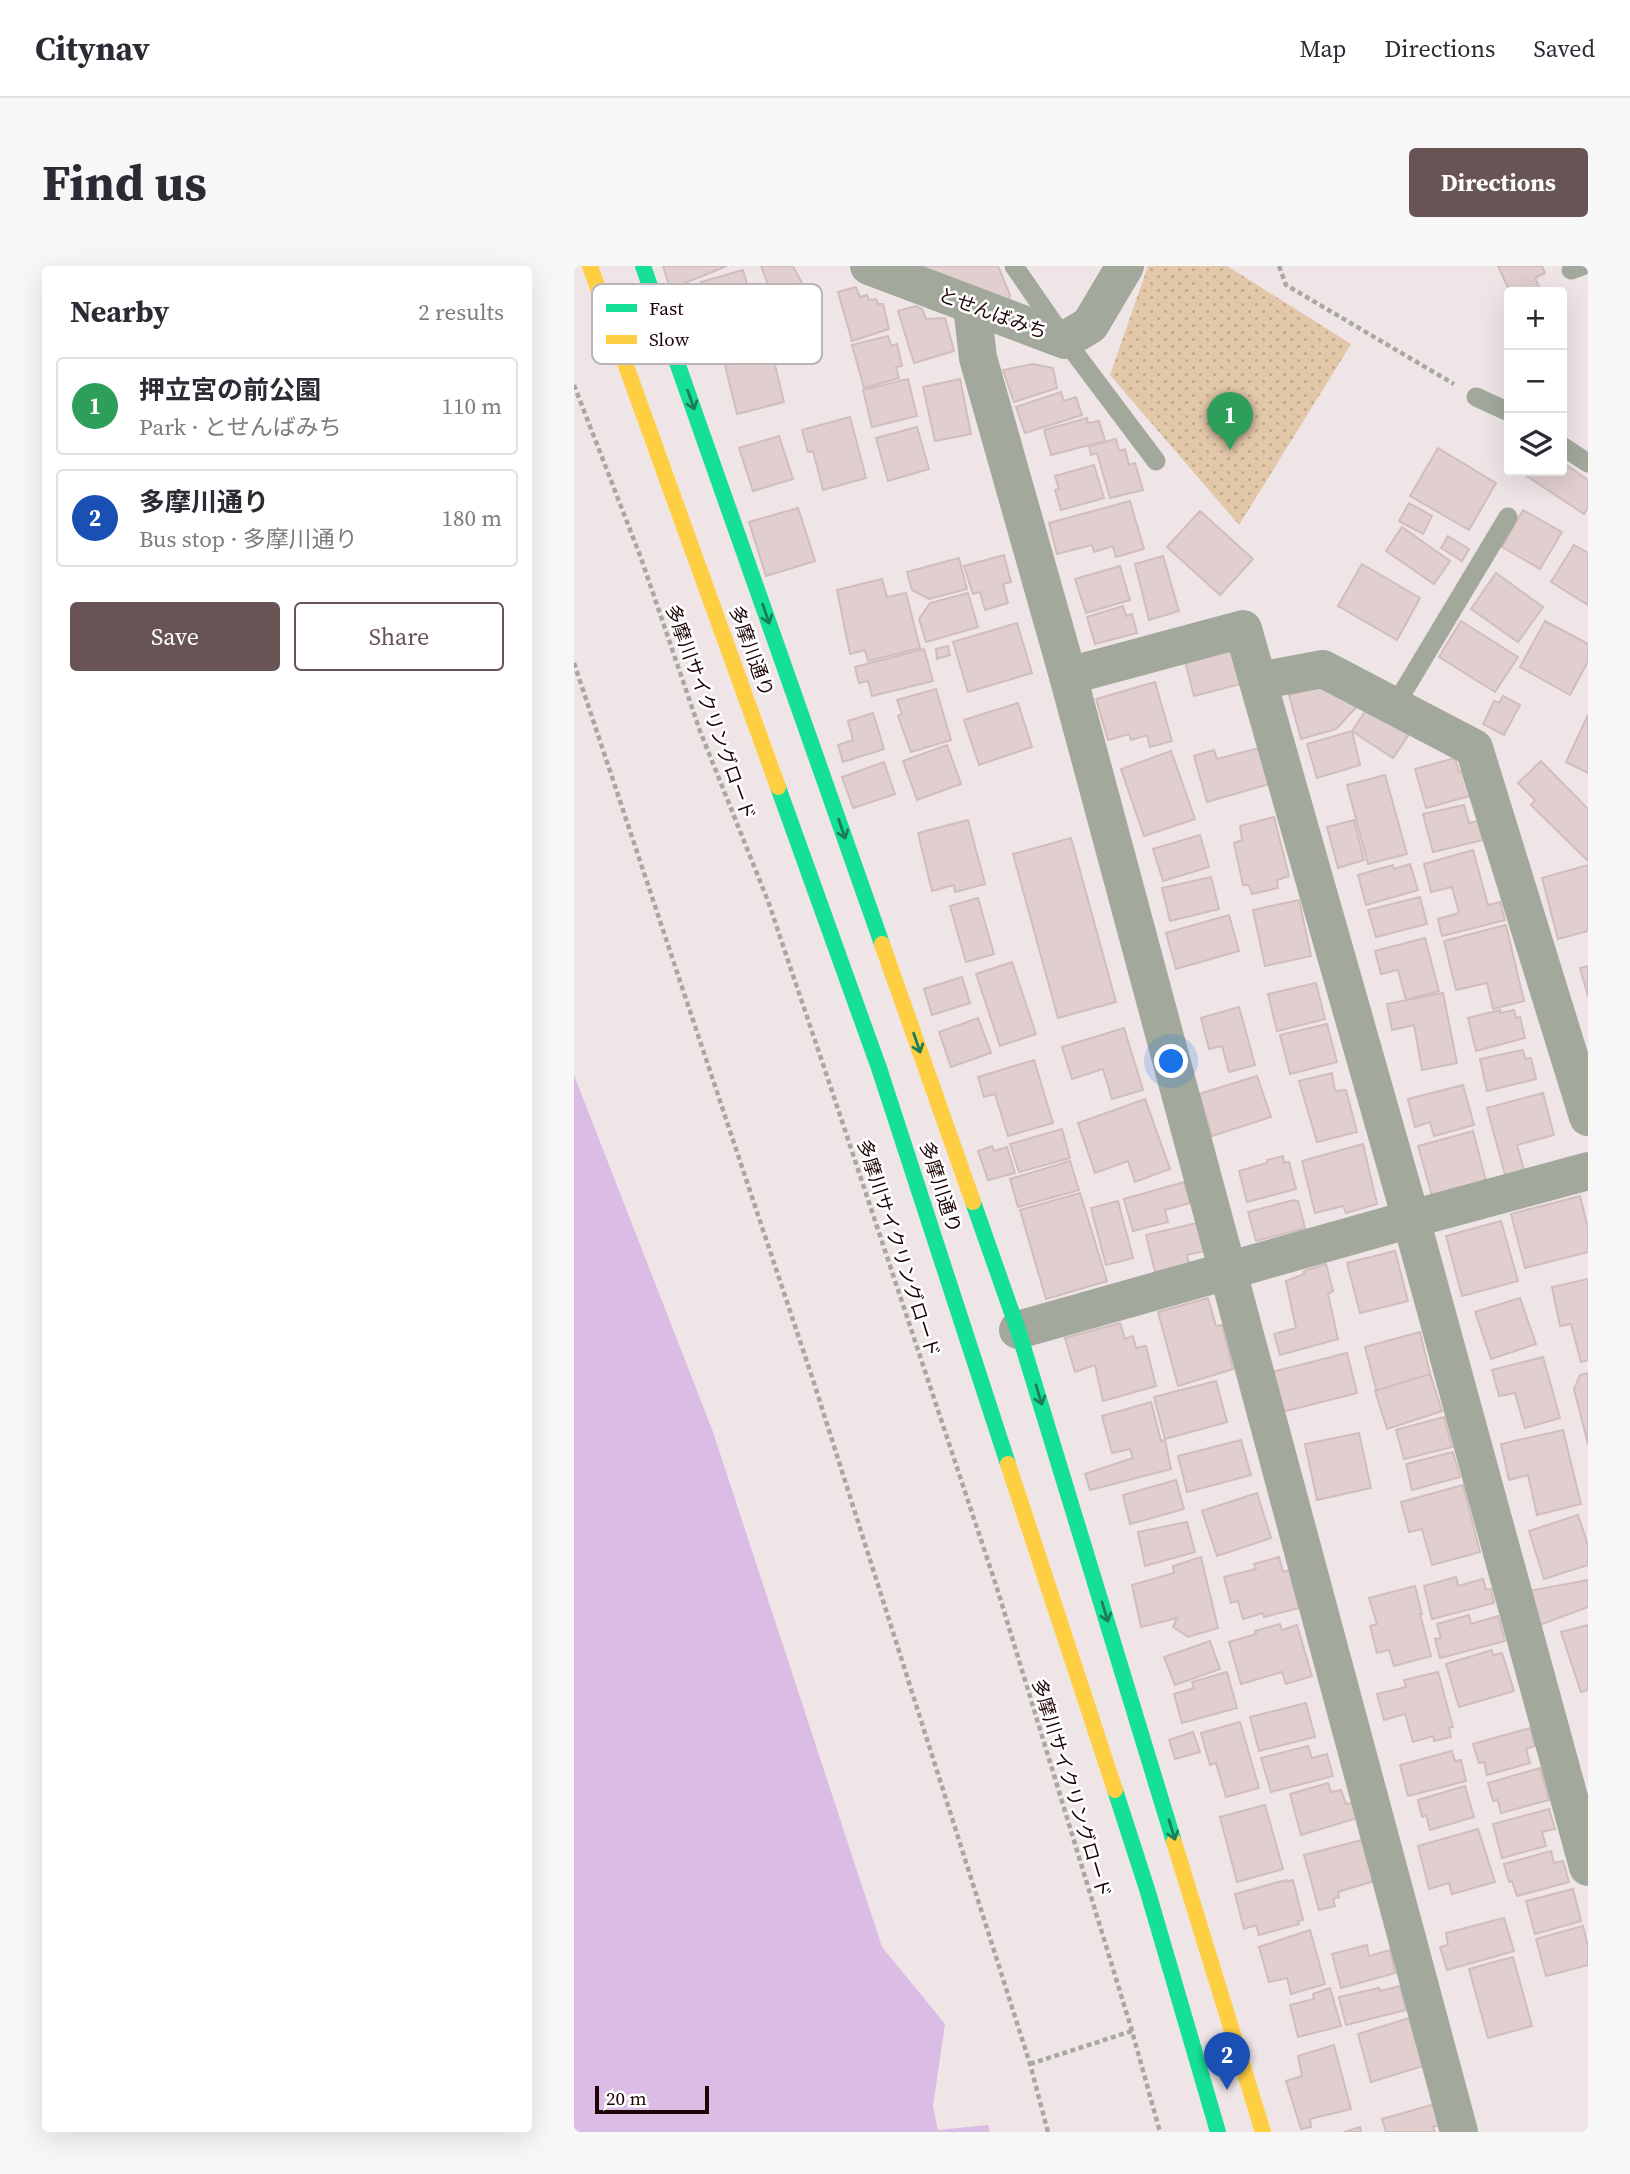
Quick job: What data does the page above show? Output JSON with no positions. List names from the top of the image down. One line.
{"streets":{"street":["とせんばみち","多摩川通り"],"path":["多摩川サイクリングロード"]},"legend":["Fast","Slow"],"scale_bar":"20 m","page":{"header":"Citynav","nav":["Map","Directions","Saved"],"buttons":["Directions",["Save","Share"]],"title":"Find us","heading":["Nearby","2 results"],"map_buttons":["+","−"],"list":[{"mark":"1","name":"押立宮の前公園","note":"Park · とせんばみち","value":"110 m"},{"mark":"2","name":"多摩川通り","note":"Bus stop · 多摩川通り","value":"180 m"}],"pins":["1","2"],"scale":"20 m"}}
